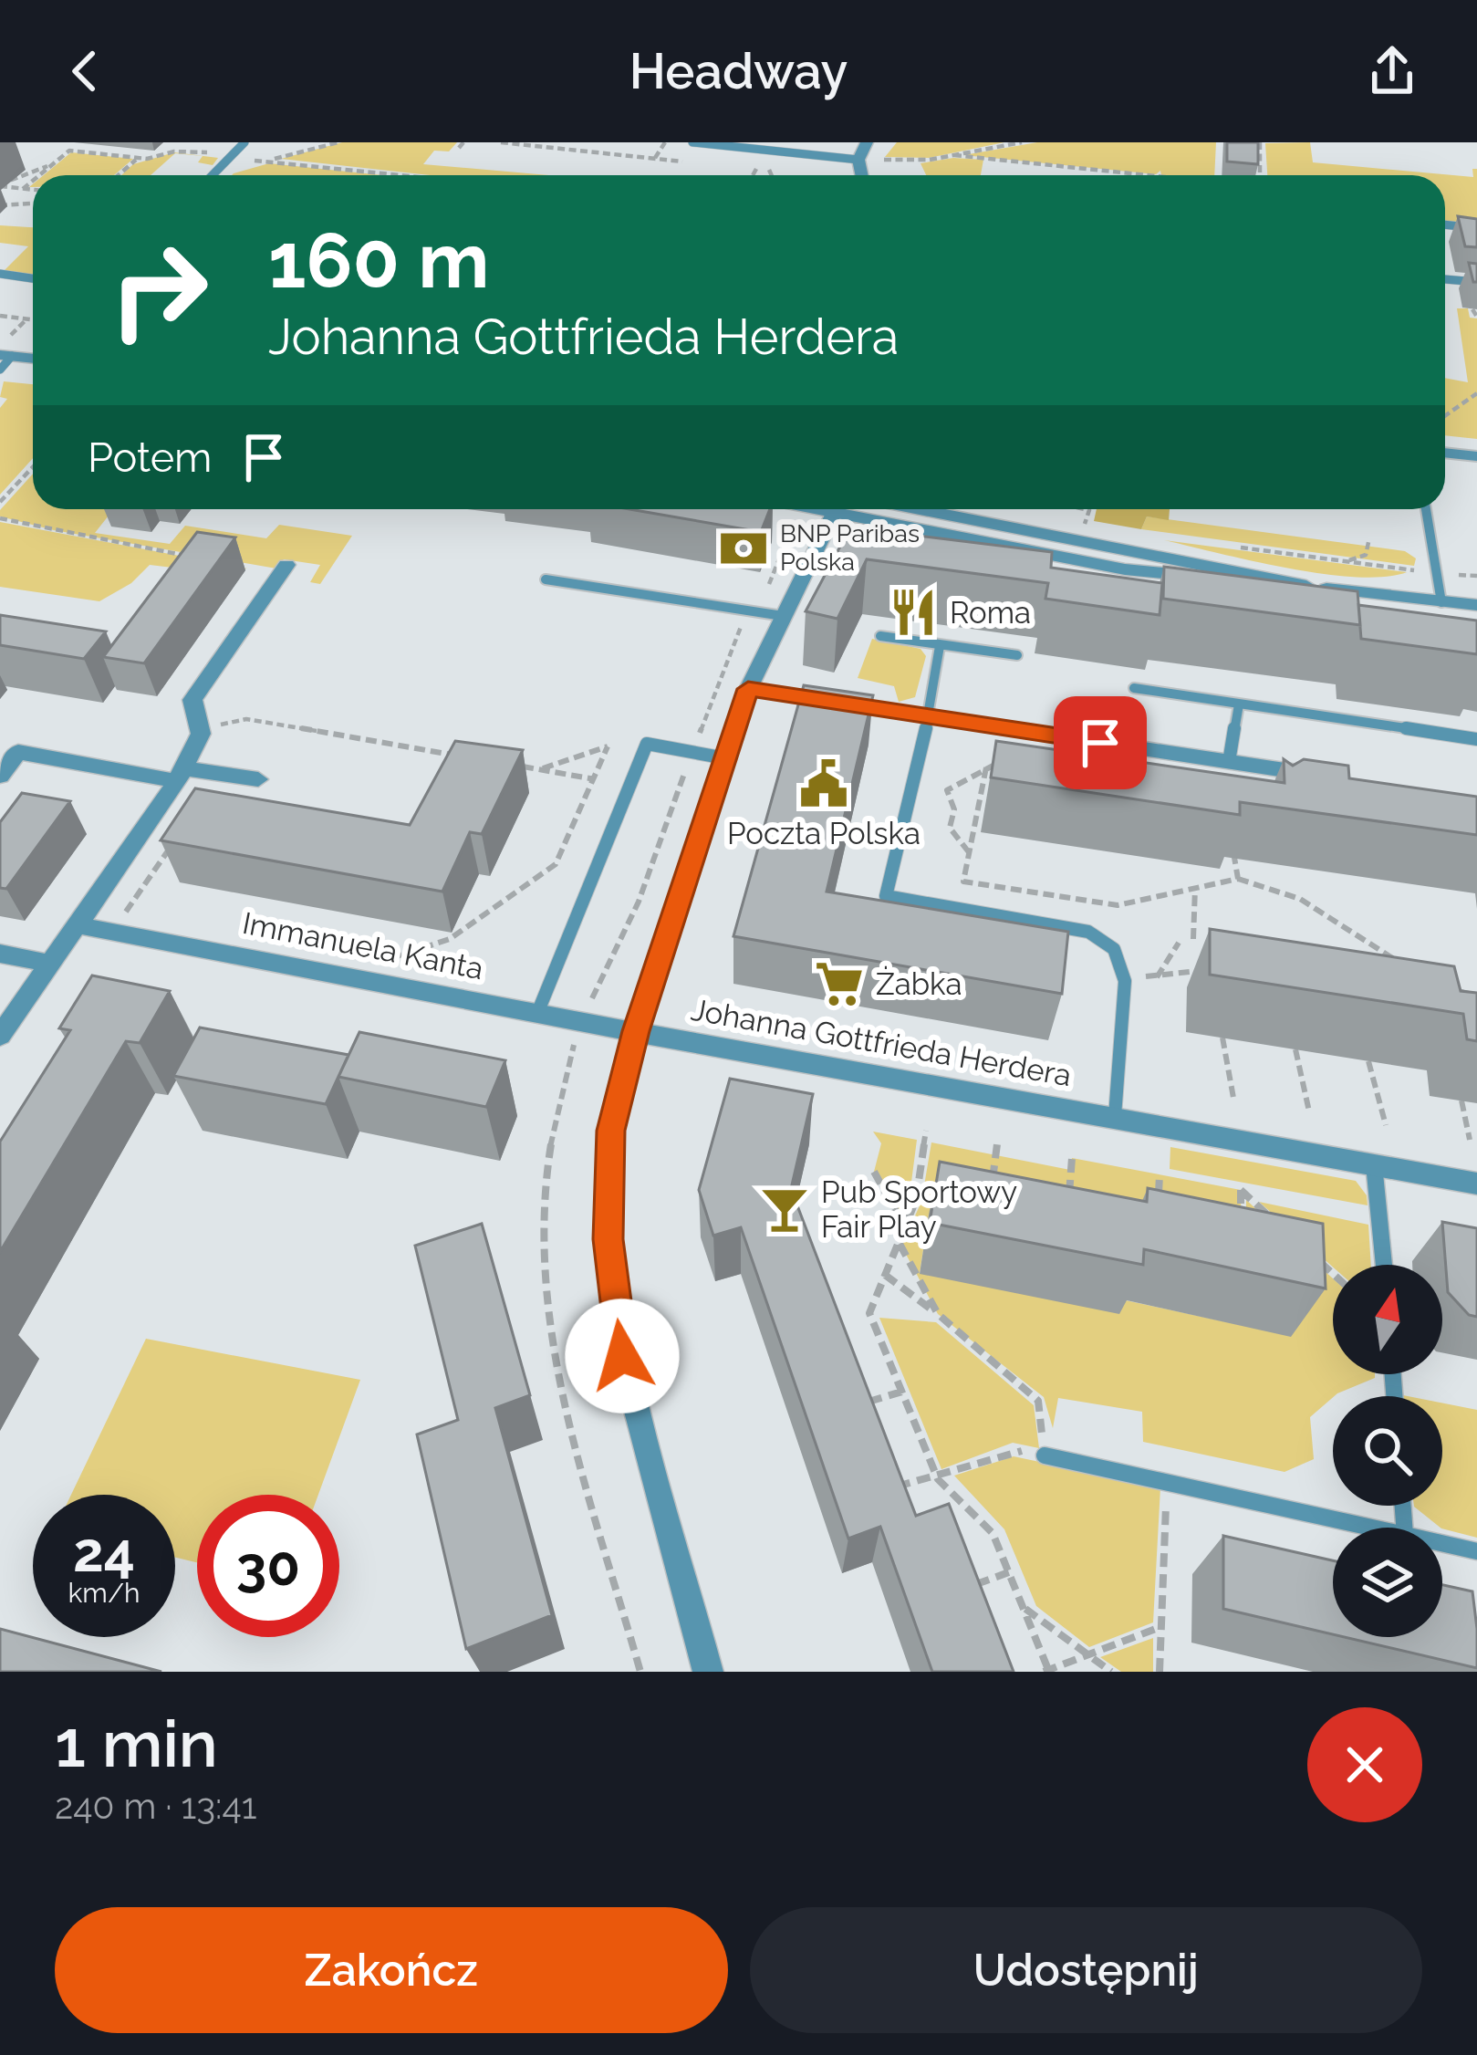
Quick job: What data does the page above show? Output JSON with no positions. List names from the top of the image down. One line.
{"streets":{"street":["Immanuela Kanta","Johanna Gottfrieda Herdera"]},"crossings":[["Immanuela Kanta","Johanna Gottfrieda Herdera"]],"places":{"bank":["BNP Paribas Polska"],"restaurant":["Roma"],"public building":["Poczta Polska"],"supermarket":["Żabka"],"bar":["Pub Sportowy Fair Play"]},"north":"top","page":{"header":"Headway","turn":["160 m","Johanna Gottfrieda Herdera"],"then":"Potem","speed":"24 km/h","limit":"30","heading":["1 min","240 m · 13:41"],"buttons":["Zakończ","Udostępnij"]}}
